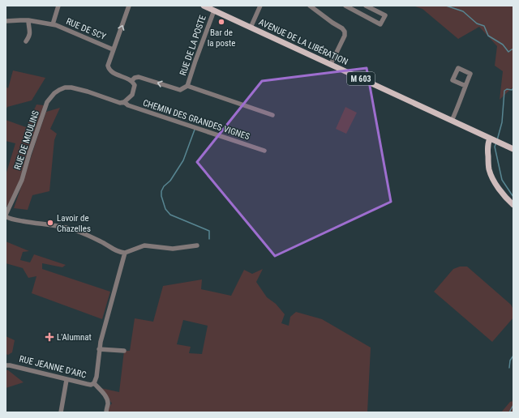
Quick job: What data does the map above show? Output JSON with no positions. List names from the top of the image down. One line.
{"streets":{"main road":["AVENUE DE LA LIBÉRATION","M 603"],"street":["RUE DE SCY","RUE DE LA POSTE","CHEMIN DES GRANDES VIGNES","RUE DE MOULINS","RUE JEANNE D'ARC"]},"crossings":[["AVENUE DE LA LIBÉRATION","RUE DE LA POSTE"],["AVENUE DE LA LIBÉRATION","M 603"],["RUE DE LA POSTE","M 603"],["CHEMIN DES GRANDES VIGNES","RUE DE MOULINS"]],"places":{"other":["Bar de la poste","Lavoir de Chazelles"],"health":["L'Alumnat"]}}
